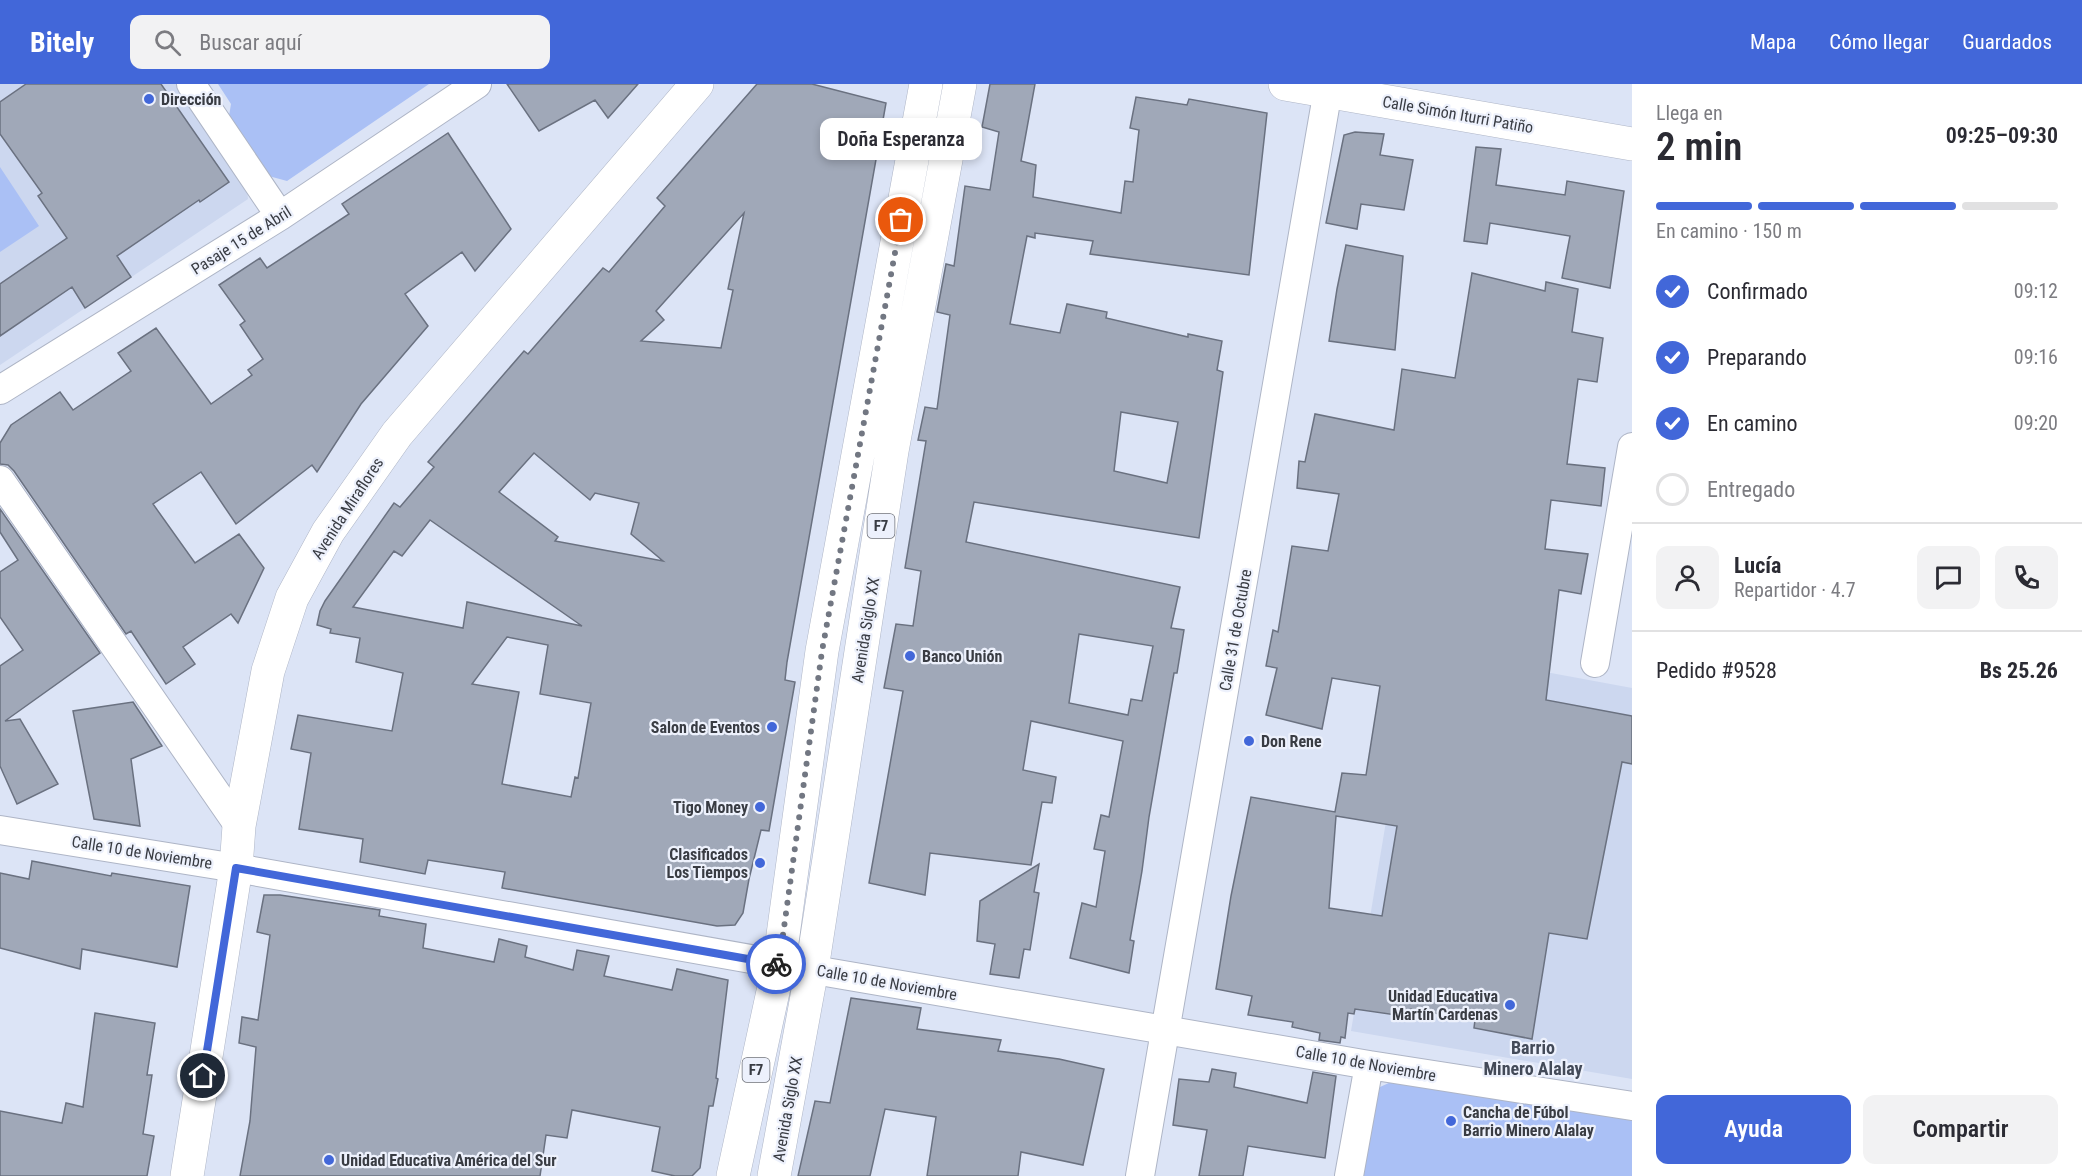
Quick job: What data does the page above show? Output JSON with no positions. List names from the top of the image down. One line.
{"streets":{"main road":["Calle Simón Iturri Patiño","Avenida Miraflores","F7","Avenida Siglo XX"],"street":["Pasaje 15 de Abril","Calle 31 de Octubre","Calle 10 de Noviembre"]},"crossings":[["Calle Simón Iturri Patiño","Calle 31 de Octubre"],["Avenida Miraflores","Calle 10 de Noviembre"],["F7","Calle 10 de Noviembre"],["Avenida Siglo XX","Calle 10 de Noviembre"],["Calle 31 de Octubre","Calle 10 de Noviembre"]],"districts":["Barrio Minero Alalay"],"places":["Dirección","Doña Esperanza","Banco Unión","Salon de Eventos","Don Rene","Tigo Money","Clasificados Los Tiempos","Unidad Educativa Martín Cardenas","Cancha de Fúbol Barrio Minero Alalay","Unidad Educativa América del Sur"],"page":{"header":"Bitely","search":"Buscar aquí","nav":["Mapa","Cómo llegar","Guardados"],"heading":["2 min","Llega en","09:25–09:30"],"panel":["Lucía","Repartidor · 4.7","Pedido #9528","Bs 25.26"],"bubble":"Doña Esperanza","bar":"En camino · 150 m","list":[["Confirmado","09:12"],["Preparando","09:16"],["En camino","09:20"],"Entregado"],"buttons":["Ayuda","Compartir"]}}
